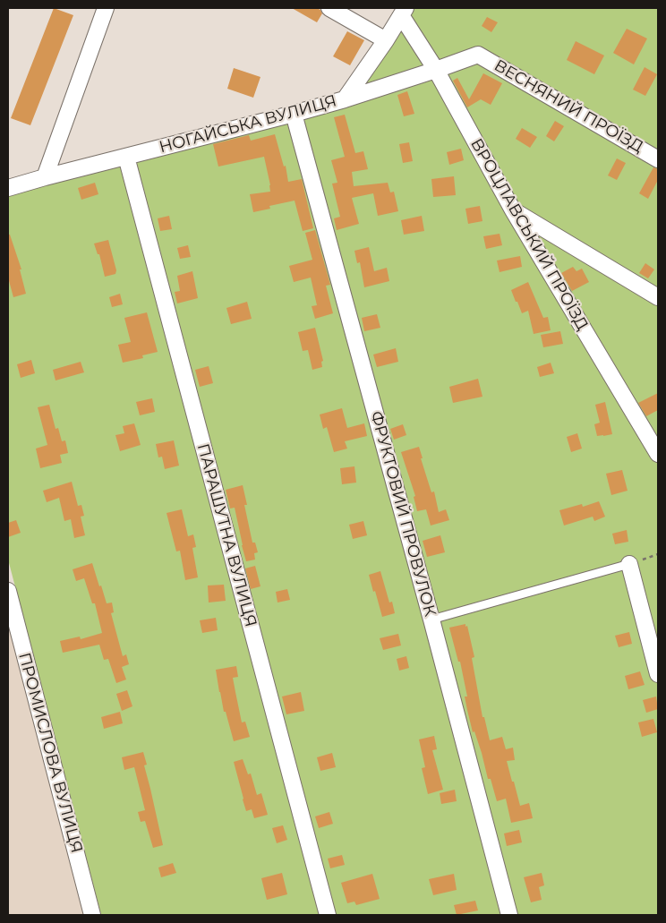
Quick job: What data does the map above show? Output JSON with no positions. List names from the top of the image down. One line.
{"streets":{"street":["ВЕСНЯНИЙ ПРОЇЗД","НОГАЙСЬКА ВУЛИЦЯ","ВРОЦЛАВСЬКИЙ ПРОЇЗД","ФРУКТОВИЙ ПРОВУЛОК","ПАРАШУТНА ВУЛИЦЯ","ПРОМИСЛОВА ВУЛИЦЯ"]},"crossings":[["ВЕСНЯНИЙ ПРОЇЗД","ВРОЦЛАВСЬКИЙ ПРОЇЗД"],["НОГАЙСЬКА ВУЛИЦЯ","ВРОЦЛАВСЬКИЙ ПРОЇЗД"],["НОГАЙСЬКА ВУЛИЦЯ","ФРУКТОВИЙ ПРОВУЛОК"],["НОГАЙСЬКА ВУЛИЦЯ","ПАРАШУТНА ВУЛИЦЯ"]]}
